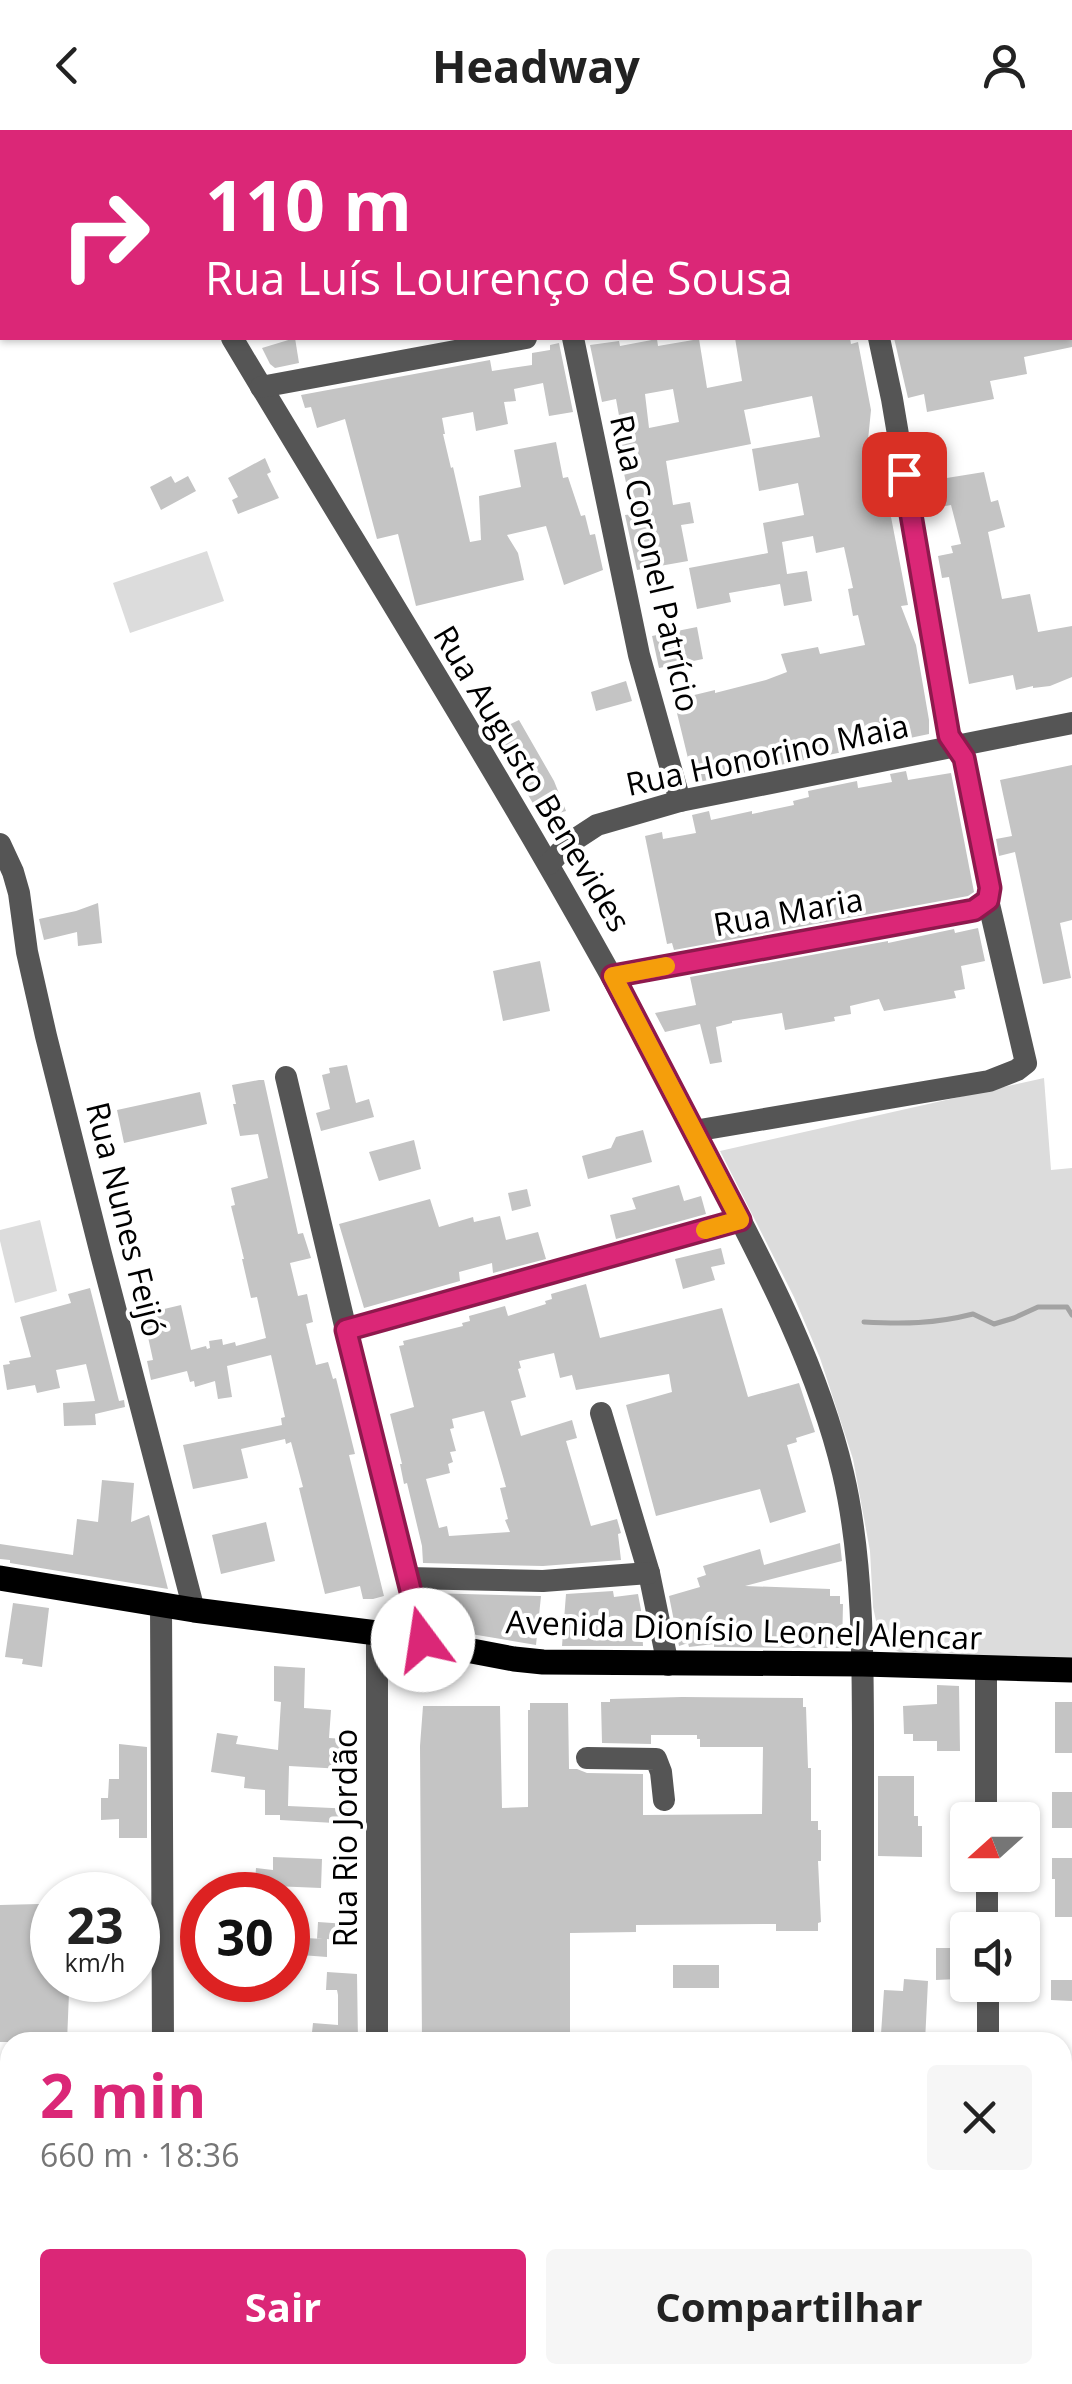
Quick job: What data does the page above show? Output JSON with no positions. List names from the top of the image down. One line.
{"streets":{"main road":["Avenida Dionísio Leonel Alencar"],"street":["Rua Coronel Patrício","Rua Honorino Maia","Rua Augusto Benevides","Rua Maria","Rua Nunes Feijó","Rua Rio Jordão"]},"crossings":[["Rua Coronel Patrício","Rua Honorino Maia"],["Rua Honorino Maia","Rua Augusto Benevides"],["Rua Augusto Benevides","Rua Maria"],["Rua Augusto Benevides","Avenida Dionísio Leonel Alencar"],["Rua Nunes Feijó","Avenida Dionísio Leonel Alencar"],["Avenida Dionísio Leonel Alencar","Rua Rio Jordão"]],"north":"left","page":{"header":"Headway","turn":["110 m","Rua Luís Lourenço de Sousa"],"speed":"23 km/h","limit":"30","heading":["2 min","660 m · 18:36"],"buttons":["Sair","Compartilhar"]}}
